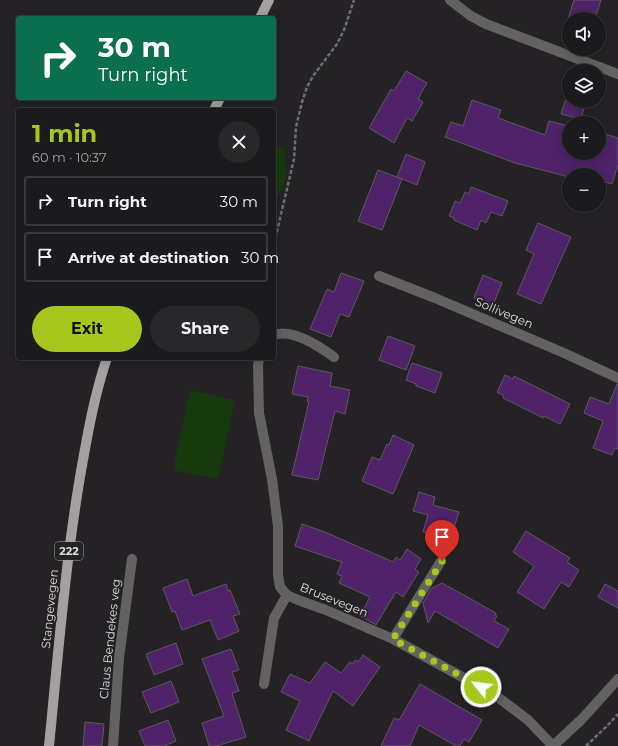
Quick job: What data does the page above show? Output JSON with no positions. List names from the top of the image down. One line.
{"streets":{"main road":["222","Stangevegen"],"street":["Sollivegen","Brusevegen","Claus Bendekes veg"]},"page":{"map_buttons":["+","−"],"turn":["30 m","Turn right"],"heading":["1 min","60 m · 10:37"],"list":[{"name":"Turn right","value":"30 m"},{"name":"Arrive at destination","value":"30 m"}],"buttons":["Exit","Share"]}}
